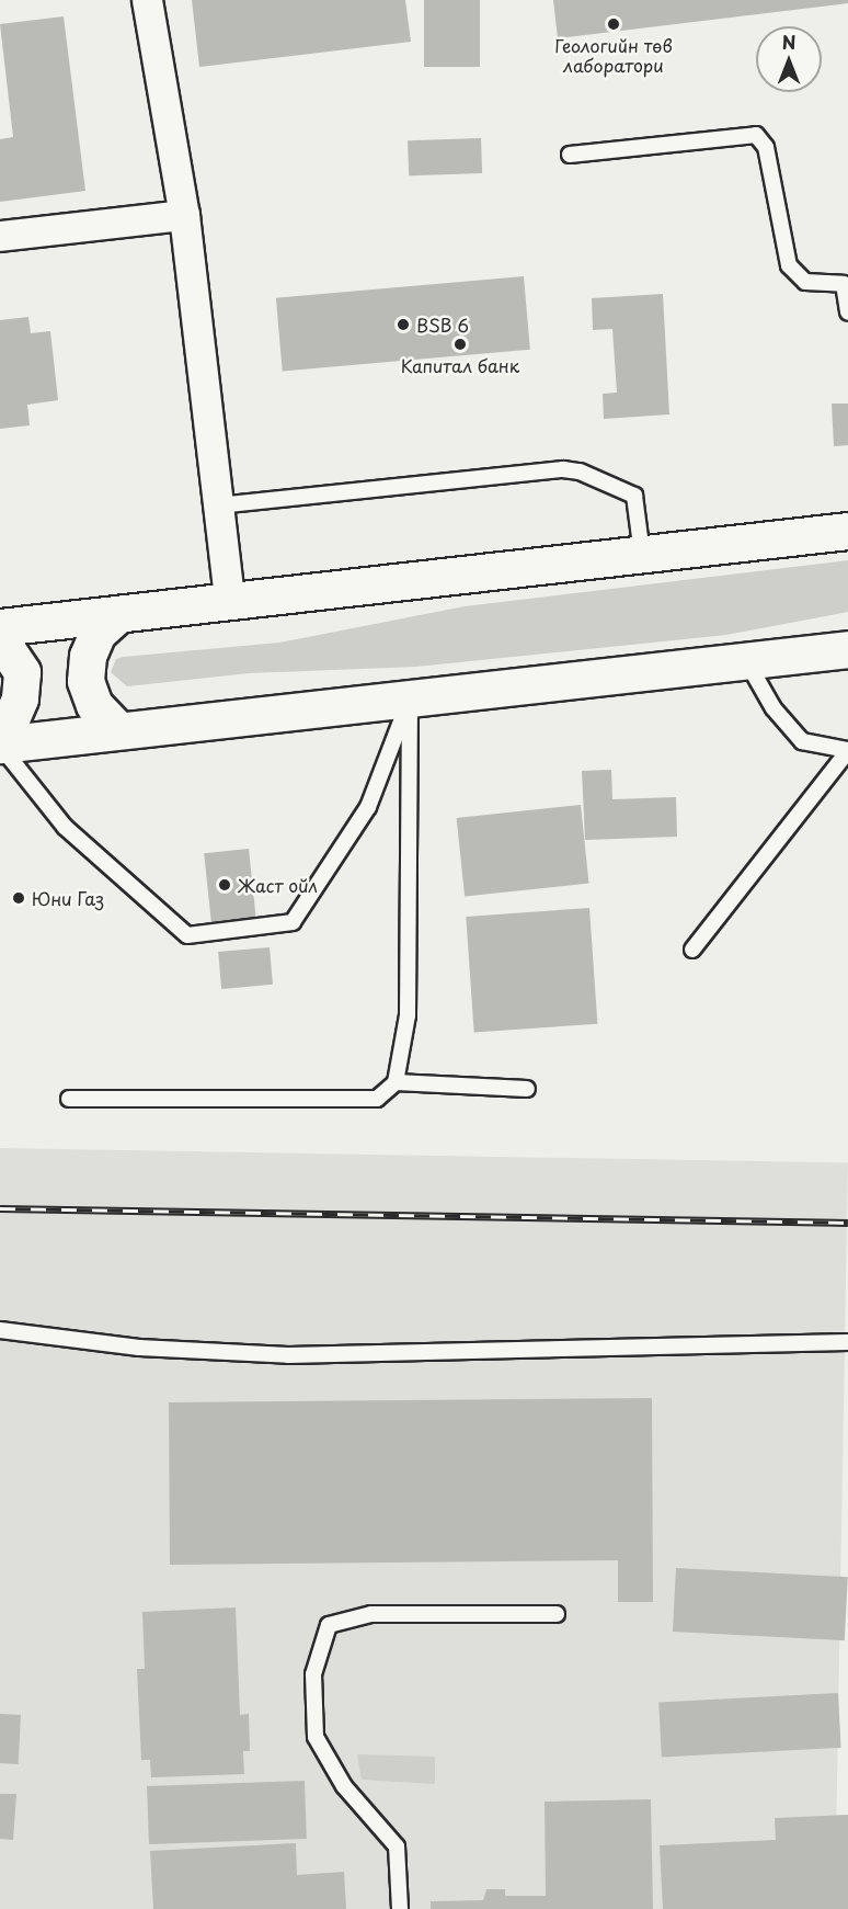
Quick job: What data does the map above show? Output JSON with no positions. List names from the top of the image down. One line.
{"places":["Геологийн төв лаборатори","BSB 6","Капитал банк","Жаст ойл","Юни Газ"],"north":"top"}
